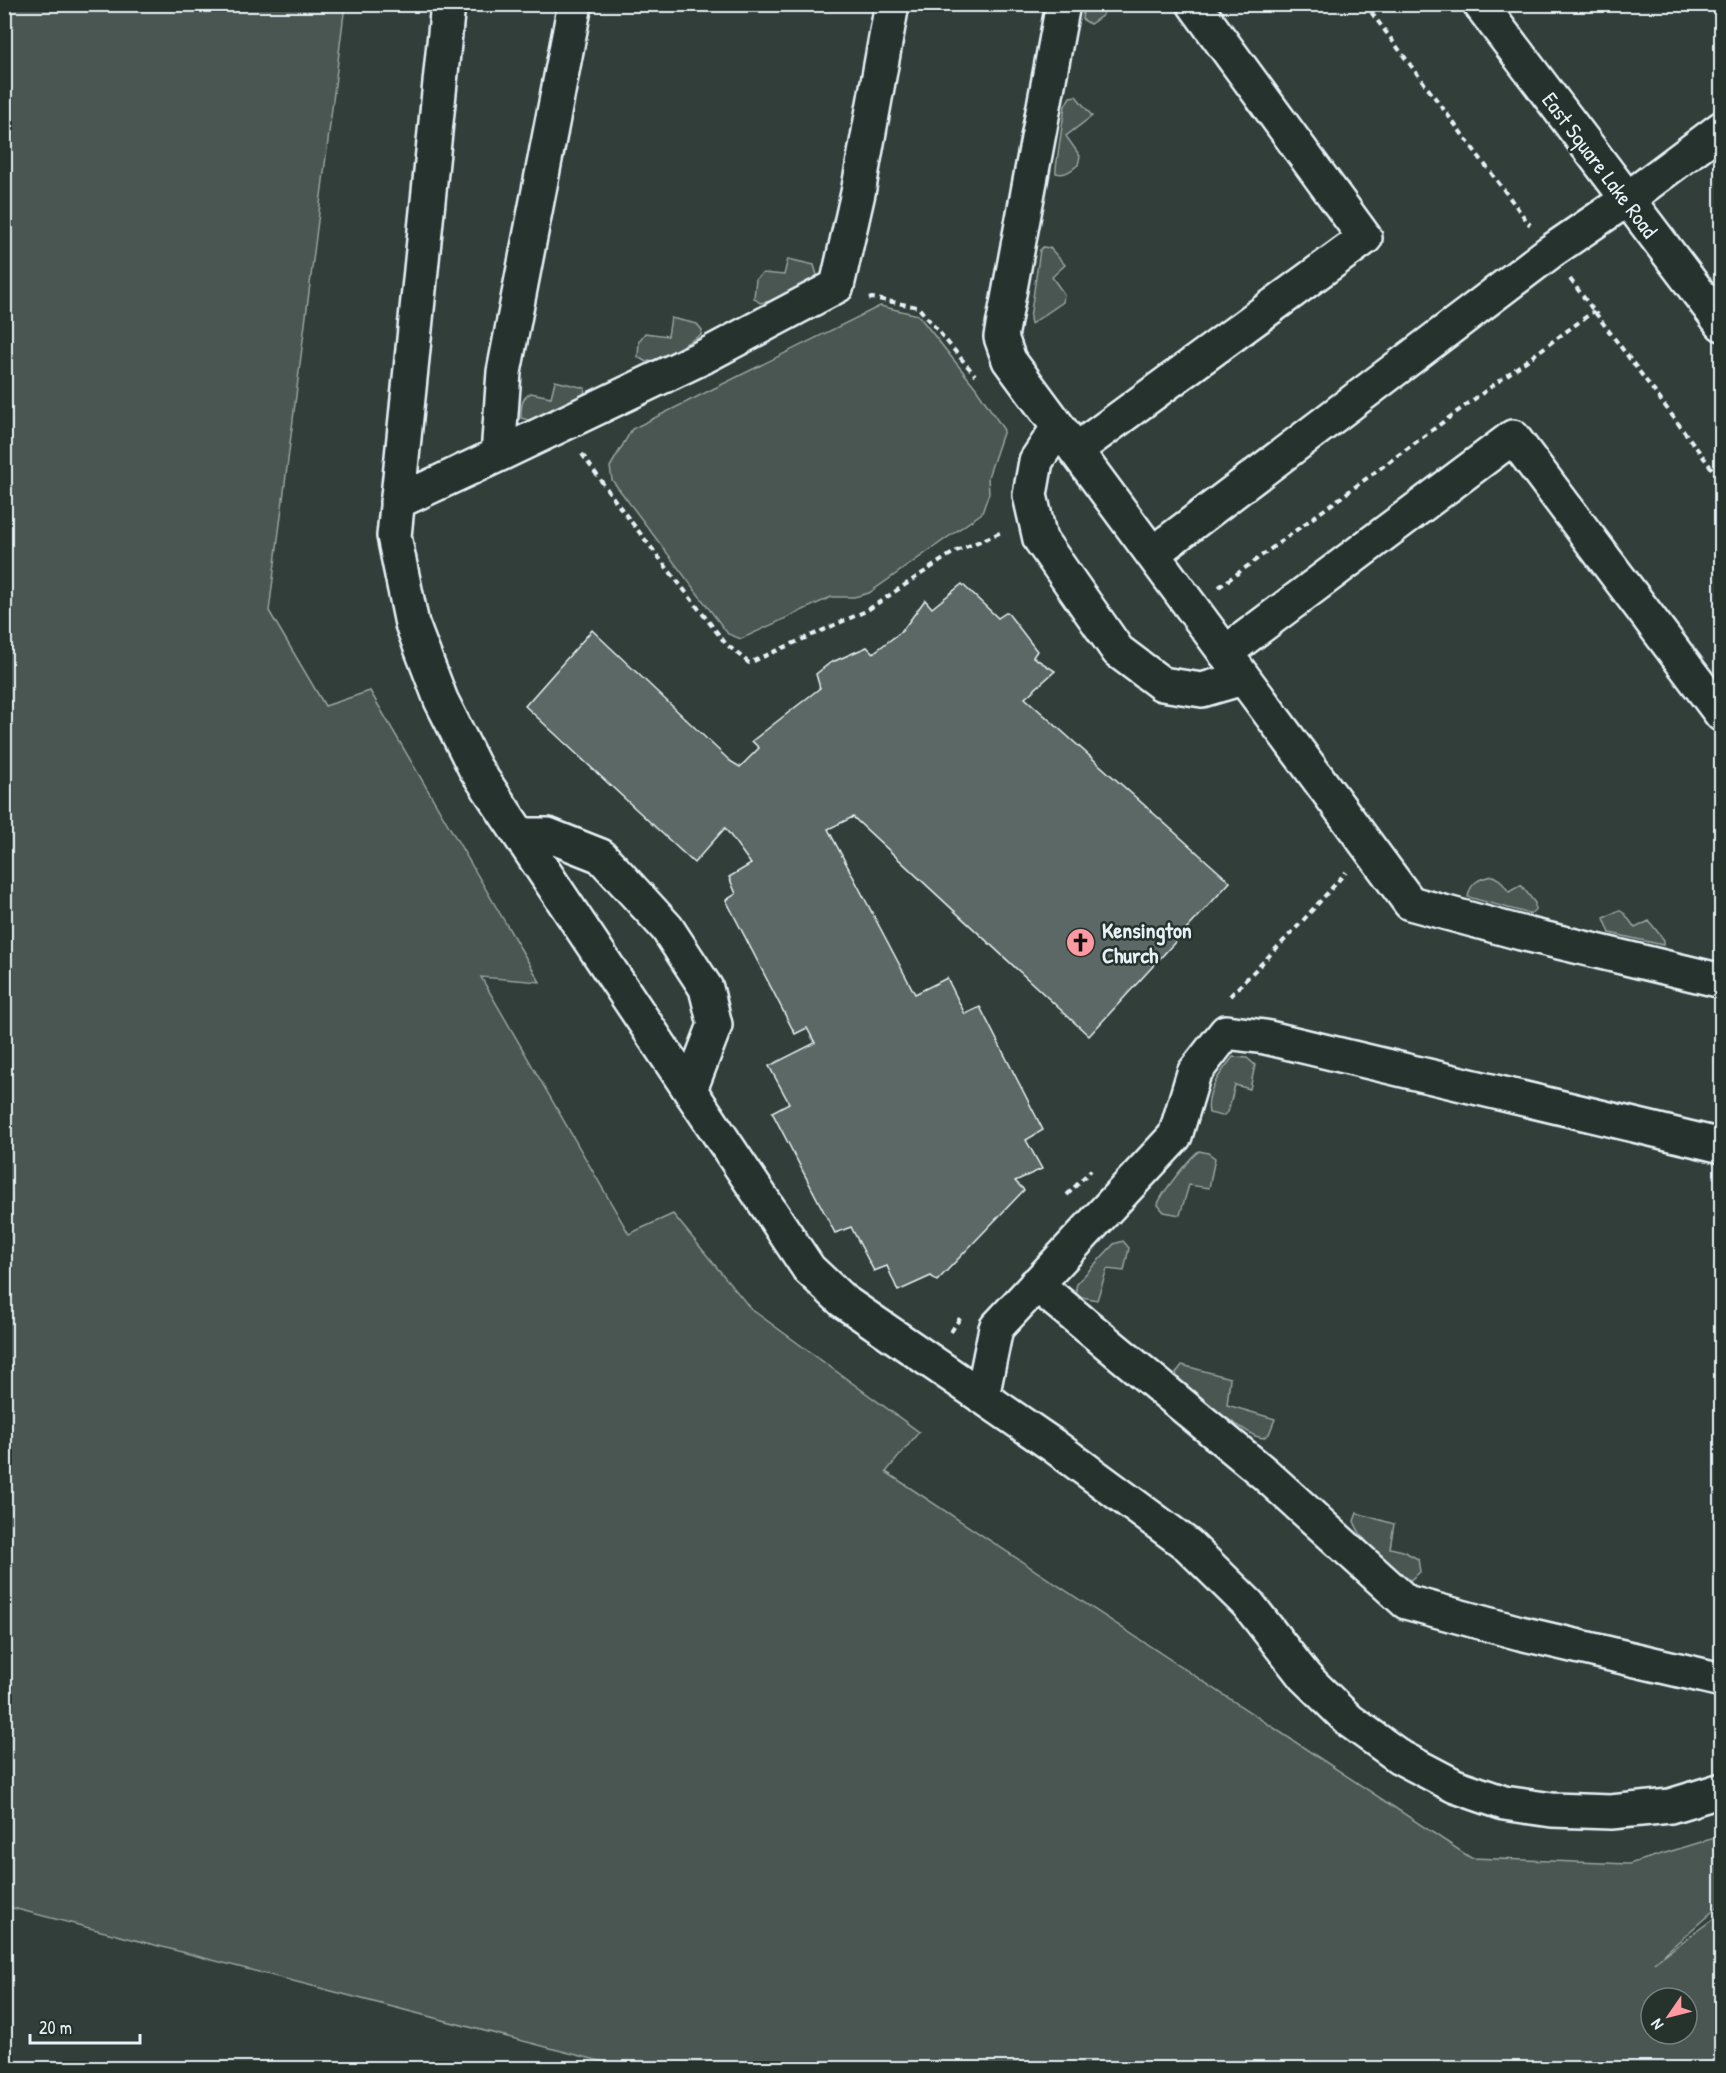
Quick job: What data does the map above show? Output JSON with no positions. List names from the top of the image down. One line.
{"streets":{"main road":["East Square Lake Road"]},"places":{"church":["Kensington Church"]},"scale_bar":"20 m","north":"bottom left"}
